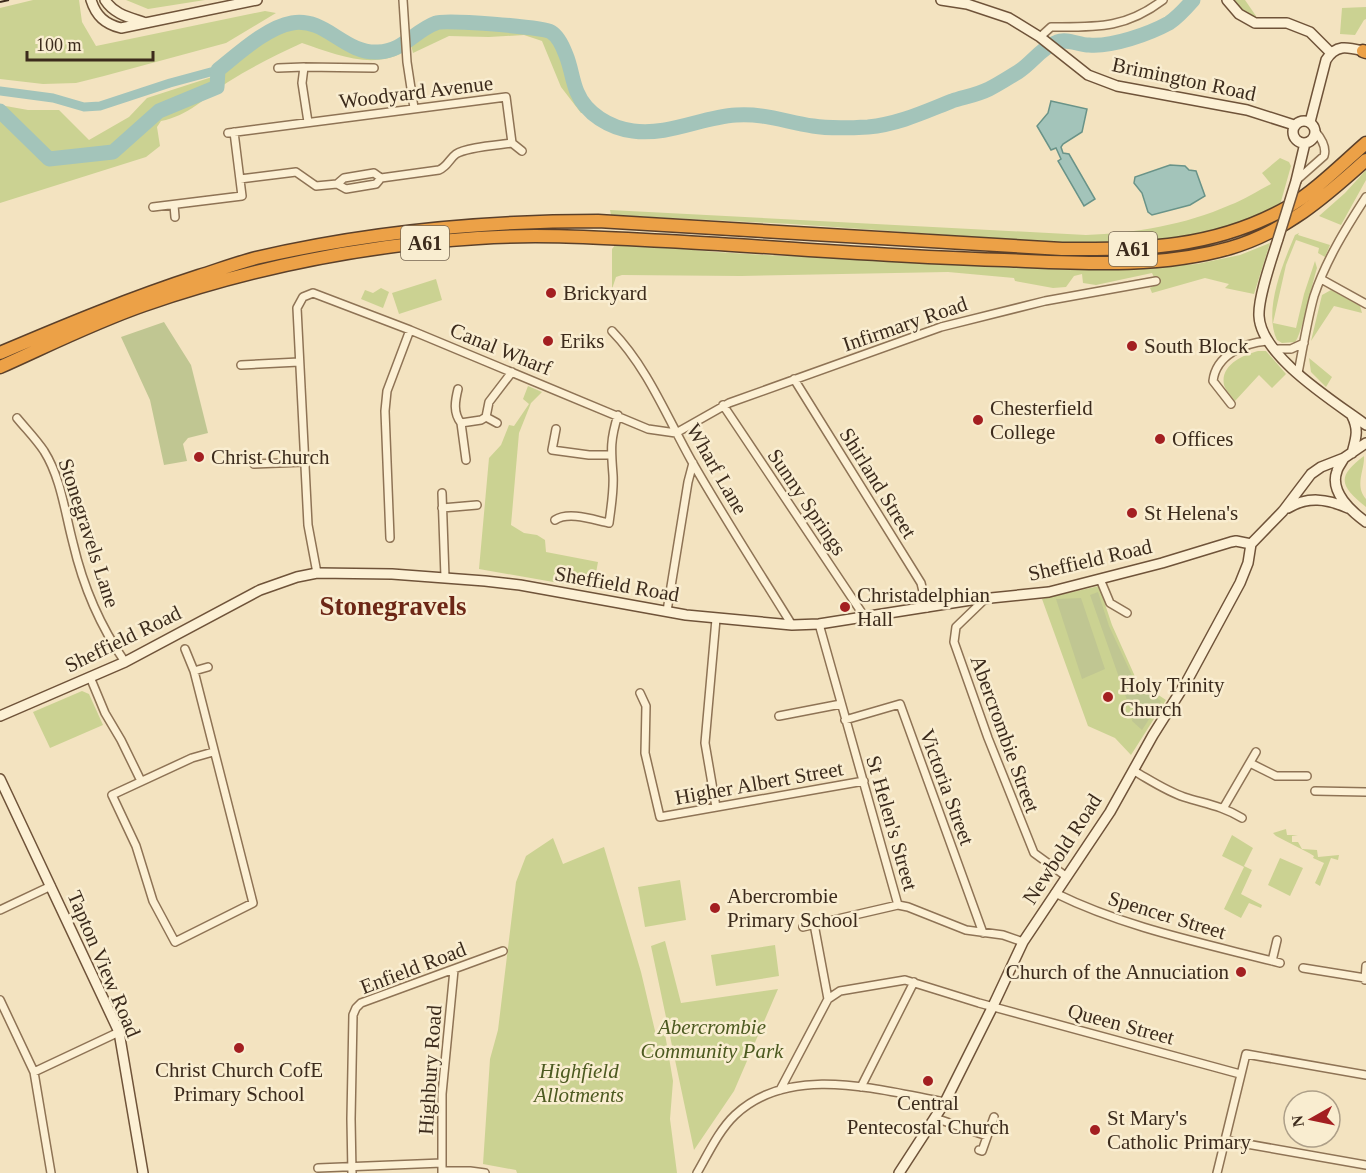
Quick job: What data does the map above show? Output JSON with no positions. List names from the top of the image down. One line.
{"streets":{"highway":["A61"],"main road":["Brimington Road","Sheffield Road","Newbold Road","Tapton View Road"],"street":["Woodyard Avenue","Infirmary Road","Canal Wharf","Wharf Lane","Shirland Street","Sunny Springs","Stonegravels Lane","Abercrombie Street","Higher Albert Street","Victoria Street","St Helen's Street","Spencer Street","Enfield Road","Queen Street","Highbury Road"]},"crossings":[["Infirmary Road","Canal Wharf"],["Infirmary Road","Wharf Lane"],["Infirmary Road","Shirland Street"],["Infirmary Road","Sunny Springs"],["Canal Wharf","Wharf Lane"],["Wharf Lane","Sheffield Road"],["Shirland Street","Sheffield Road"],["Sunny Springs","Sheffield Road"],["Stonegravels Lane","Sheffield Road"],["Sheffield Road","Abercrombie Street"],["Sheffield Road","St Helen's Street"],["Sheffield Road","Newbold Road"],["Abercrombie Street","Newbold Road"],["Higher Albert Street","St Helen's Street"],["Victoria Street","St Helen's Street"],["St Helen's Street","Newbold Road"],["Newbold Road","Spencer Street"],["Newbold Road","Queen Street"],["Enfield Road","Highbury Road"]],"districts":["Stonegravels"],"parks":["Abercrombie Community Park","Highfield Allotments"],"places":["Brickyard","Eriks","South Block","Chesterfield College","Offices","Christ Church","St Helena's","Christadelphian Hall","Holy Trinity Church","Abercrombie Primary School","Church of the Annuciation","Christ Church CofE Primary School","Central Pentecostal Church","St Mary's Catholic Primary"],"scale_bar":"100 m","north":"left"}
